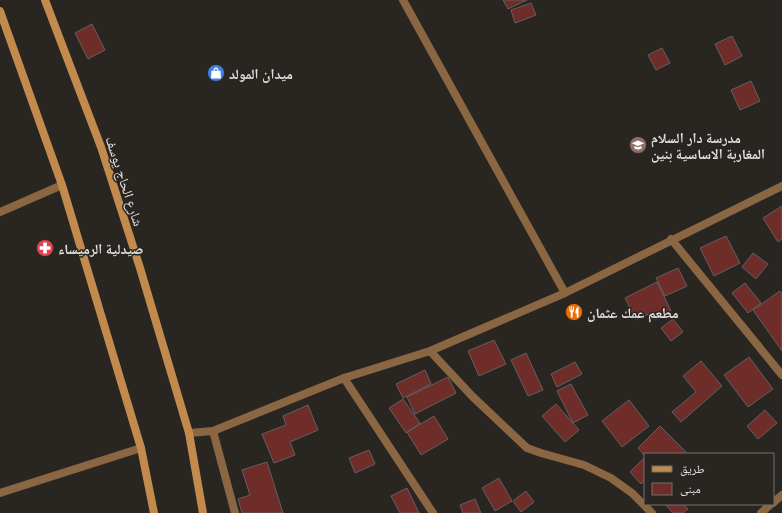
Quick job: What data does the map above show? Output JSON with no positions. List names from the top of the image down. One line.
{"streets":{"main road":["شارع الحاج يوسف"]},"places":{"shop":["ميدان المولد"],"school or university":["مدرسة دار السلام المغاربة الاساسية بنين"],"pharmacy":["صيدلية الرميساء"],"restaurant":["مطعم عمك عثمان"]},"legend":["طريق","مبنى"]}
